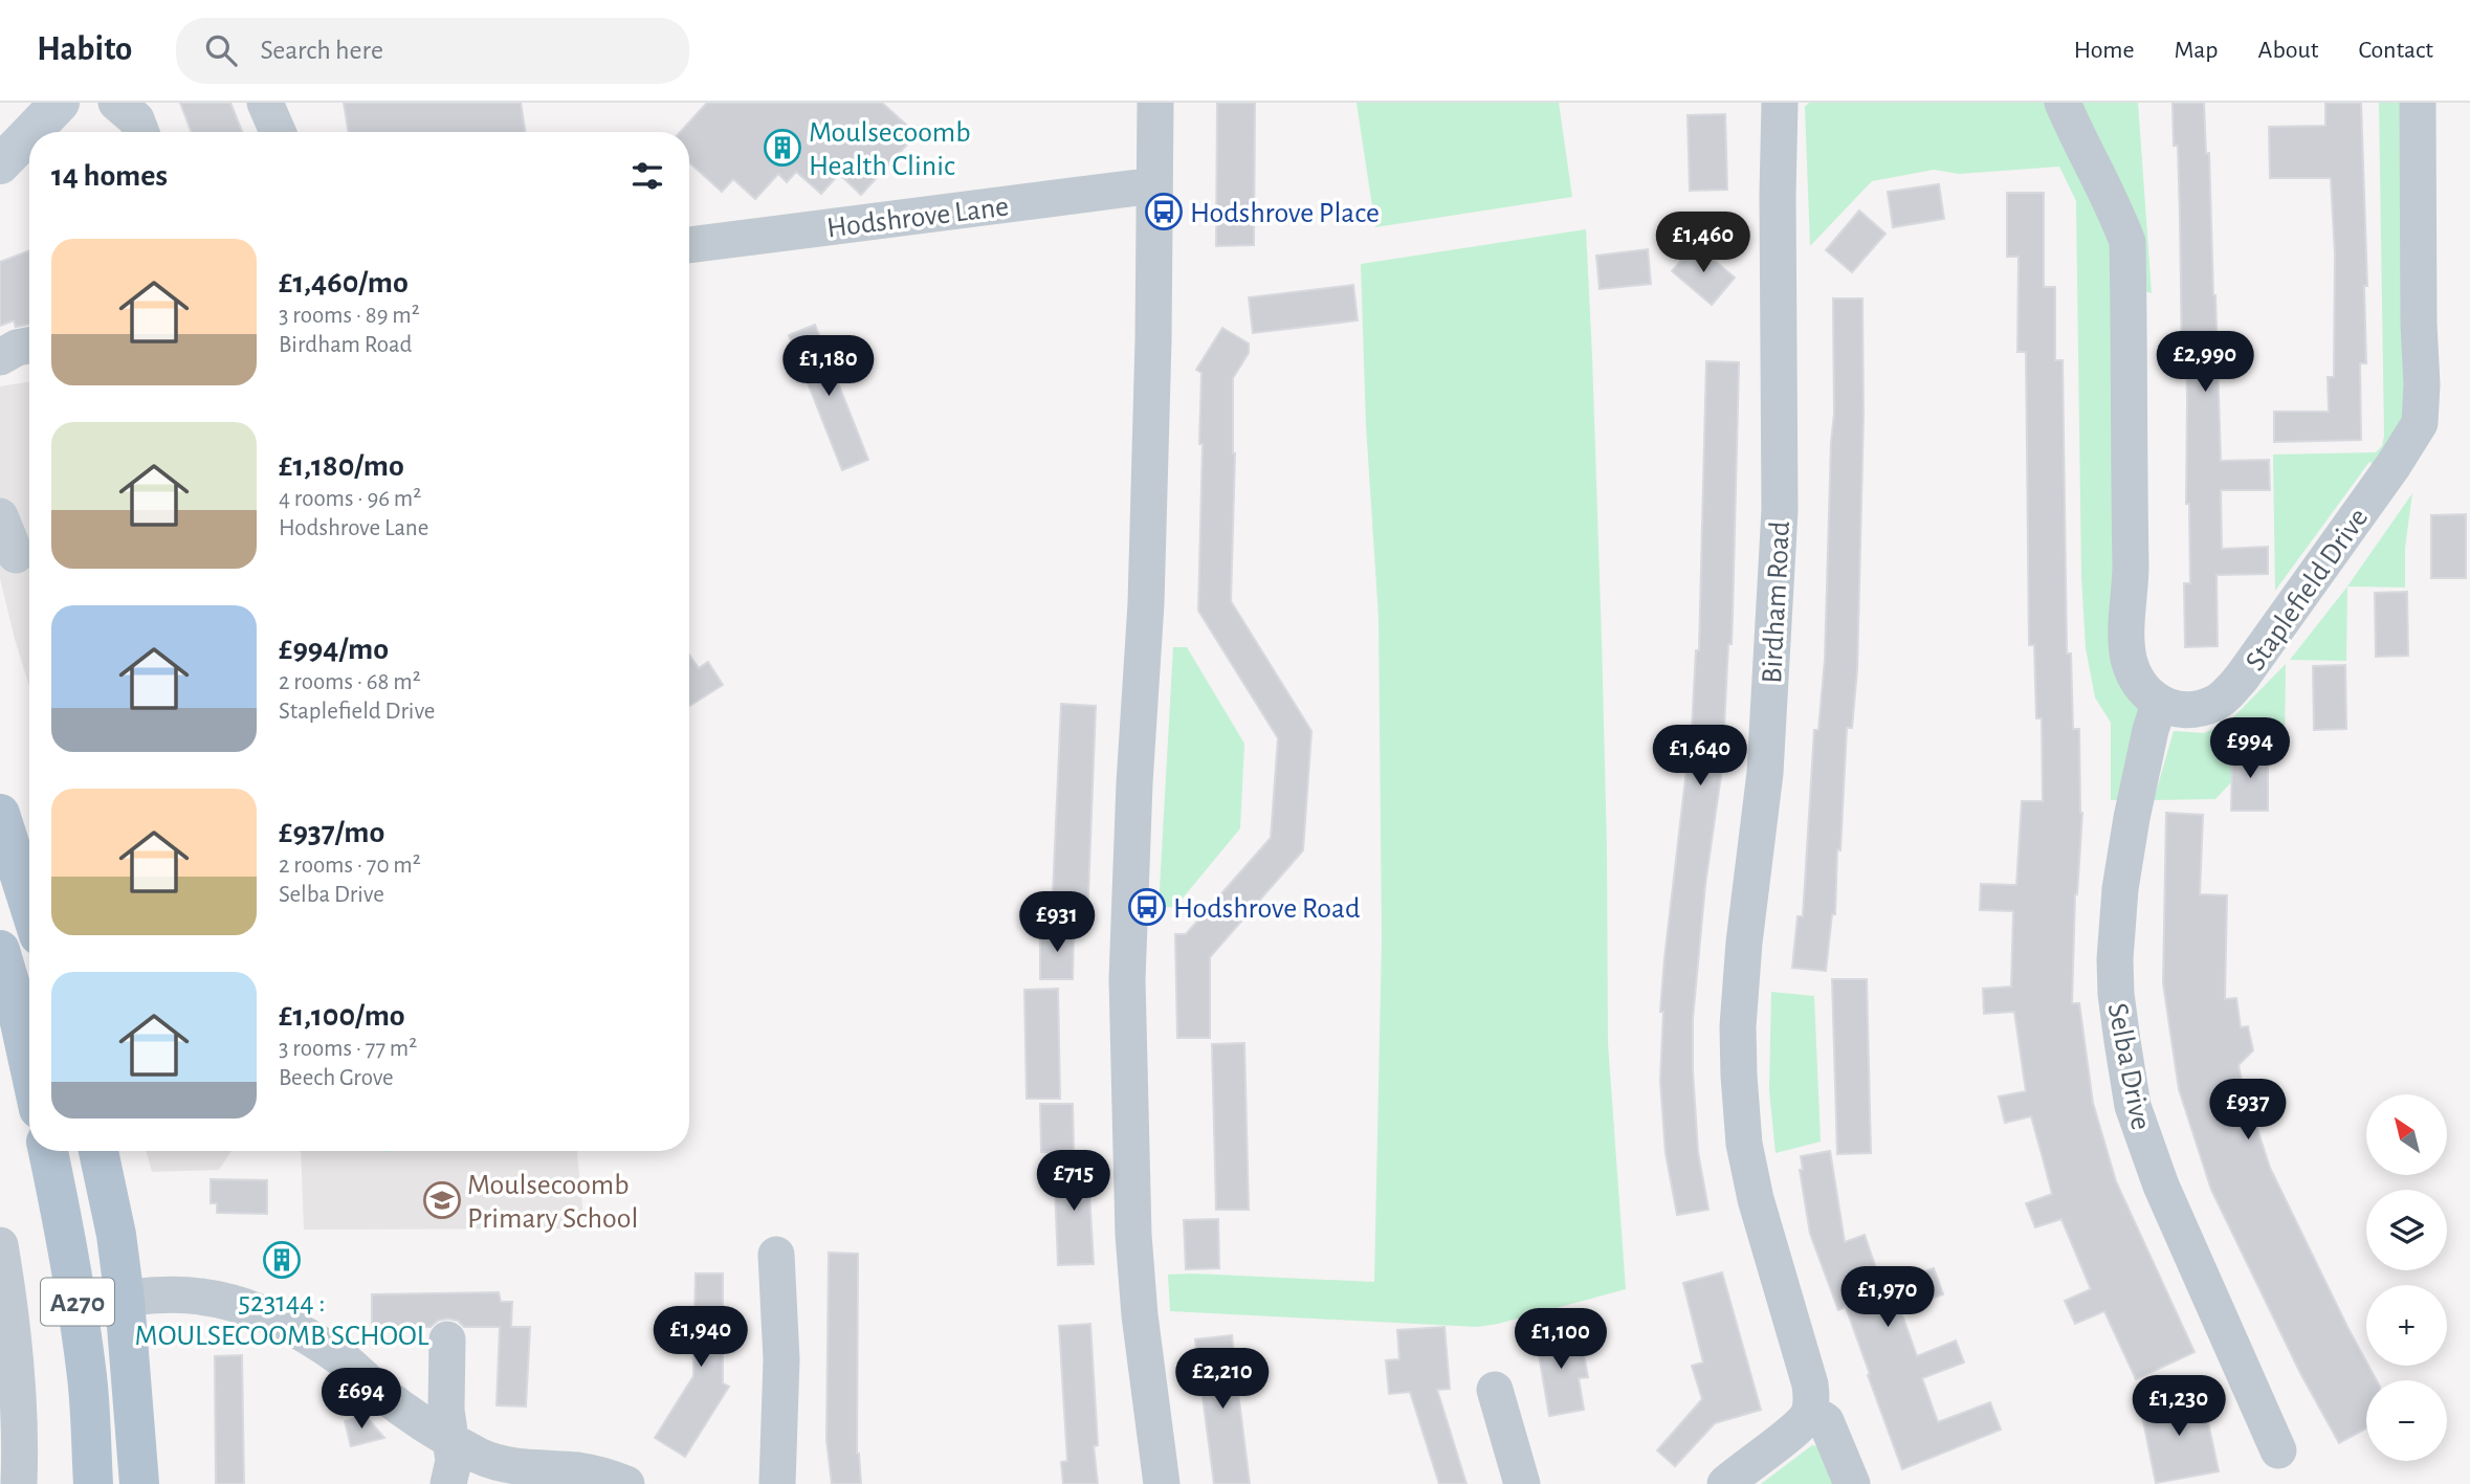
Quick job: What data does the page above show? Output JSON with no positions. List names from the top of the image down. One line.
{"streets":{"main road":["A270"],"street":["Hodshrove Lane","Staplefield Drive","Birdham Road","Selba Drive"]},"crossings":[["Staplefield Drive","Selba Drive"]],"places":{"building":["Moulsecoomb Health Clinic","523144 : MOULSECOOMB SCHOOL"],"bus stop":["Hodshrove Place","Hodshrove Road"],"school or university":["Moulsecoomb Primary School"]},"north":"top left","page":{"header":"Habito","search":"Search here","nav":["Home","Map","About","Contact"],"heading":"14 homes","price":["£1,460","£2,990","£1,180","£994","£1,640","£931","£937","£715","£1,970","£1,940","£1,100","£2,210","£694","£1,230"],"list":[{"name":"£1,460/mo","note":"3 rooms · 89 m² · Birdham Road"},{"name":"£1,180/mo","note":"4 rooms · 96 m² · Hodshrove Lane"},{"name":"£994/mo","note":"2 rooms · 68 m² · Staplefield Drive"},{"name":"£937/mo","note":"2 rooms · 70 m² · Selba Drive"},{"name":"£1,100/mo","note":"3 rooms · 77 m² · Beech Grove"}],"map_buttons":["+","−"]}}
